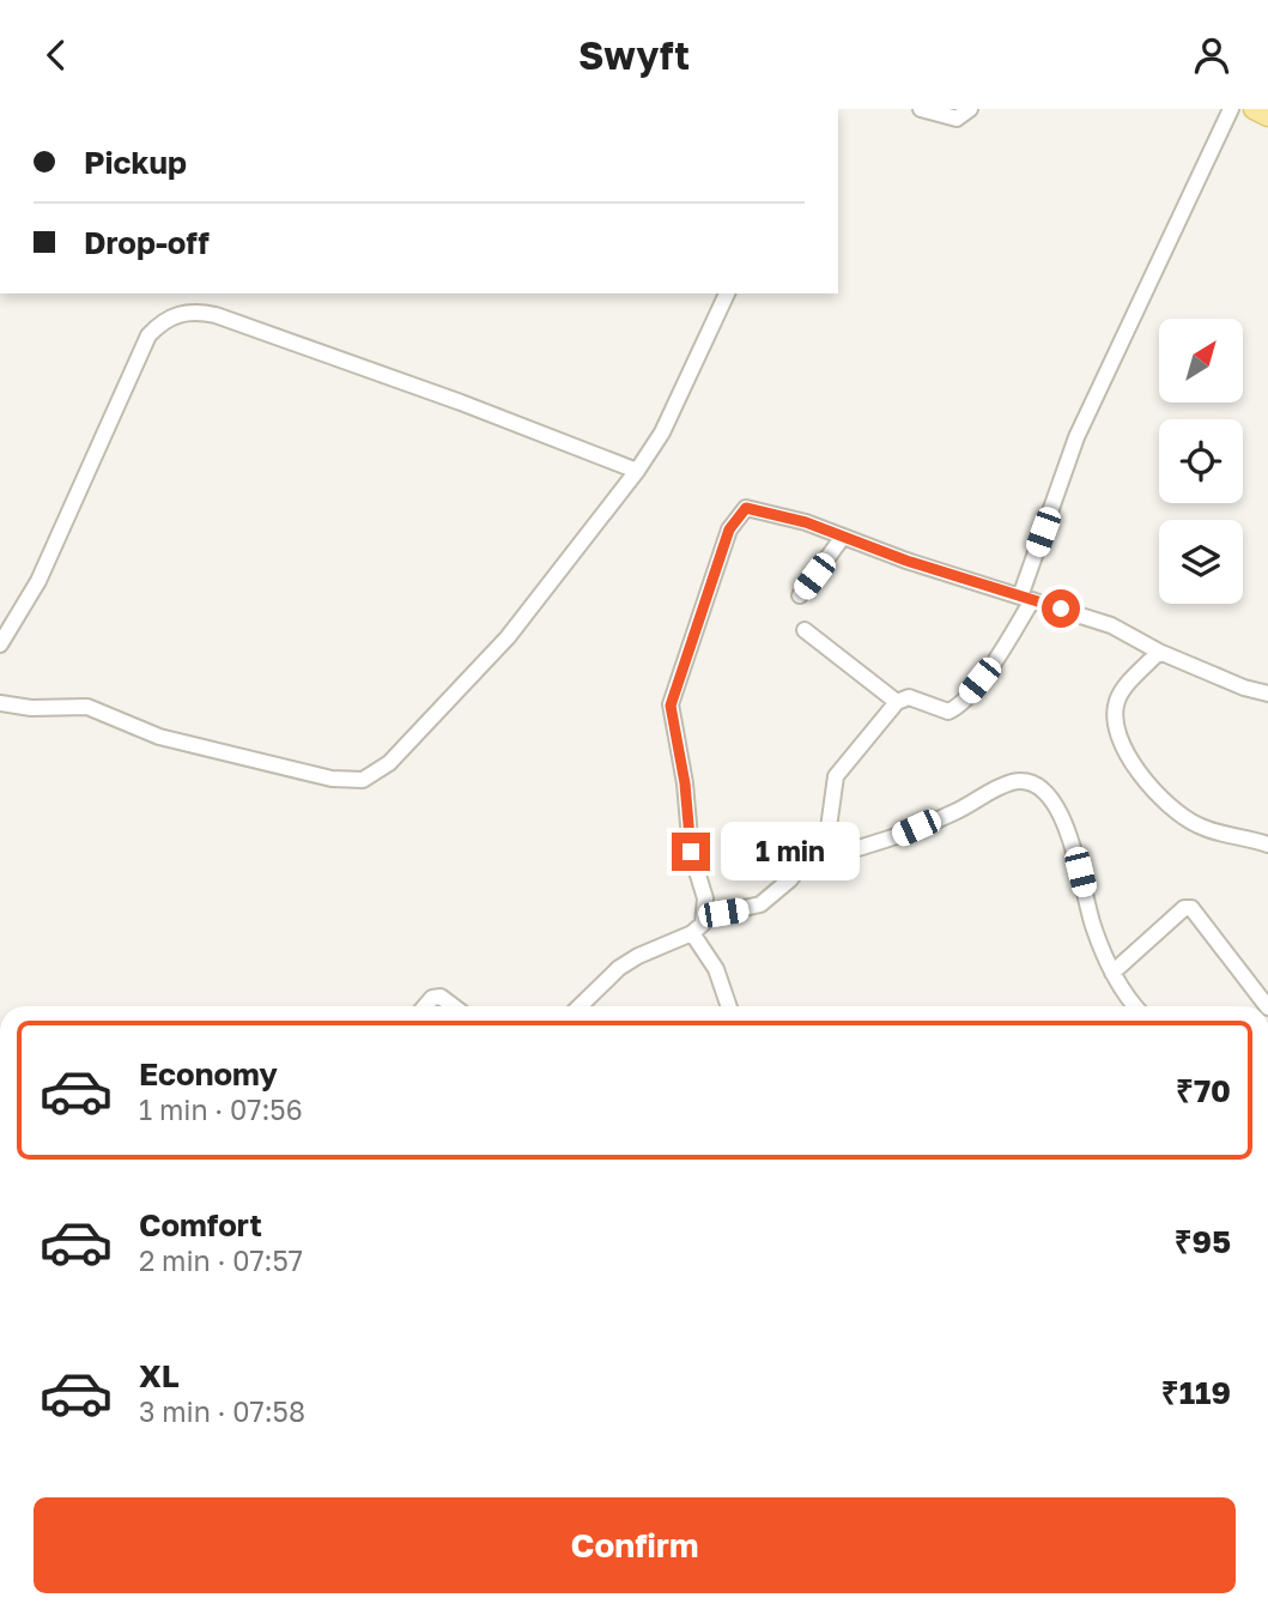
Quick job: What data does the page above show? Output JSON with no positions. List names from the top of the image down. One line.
{"north":"top right","page":{"header":"Swyft","banner":["Pickup","Drop-off"],"bubble":"1 min","list":[{"name":"Economy","note":"1 min · 07:56","value":"₹70"},{"name":"Comfort","note":"2 min · 07:57","value":"₹95"},{"name":"XL","note":"3 min · 07:58","value":"₹119"}],"buttons":"Confirm"}}
